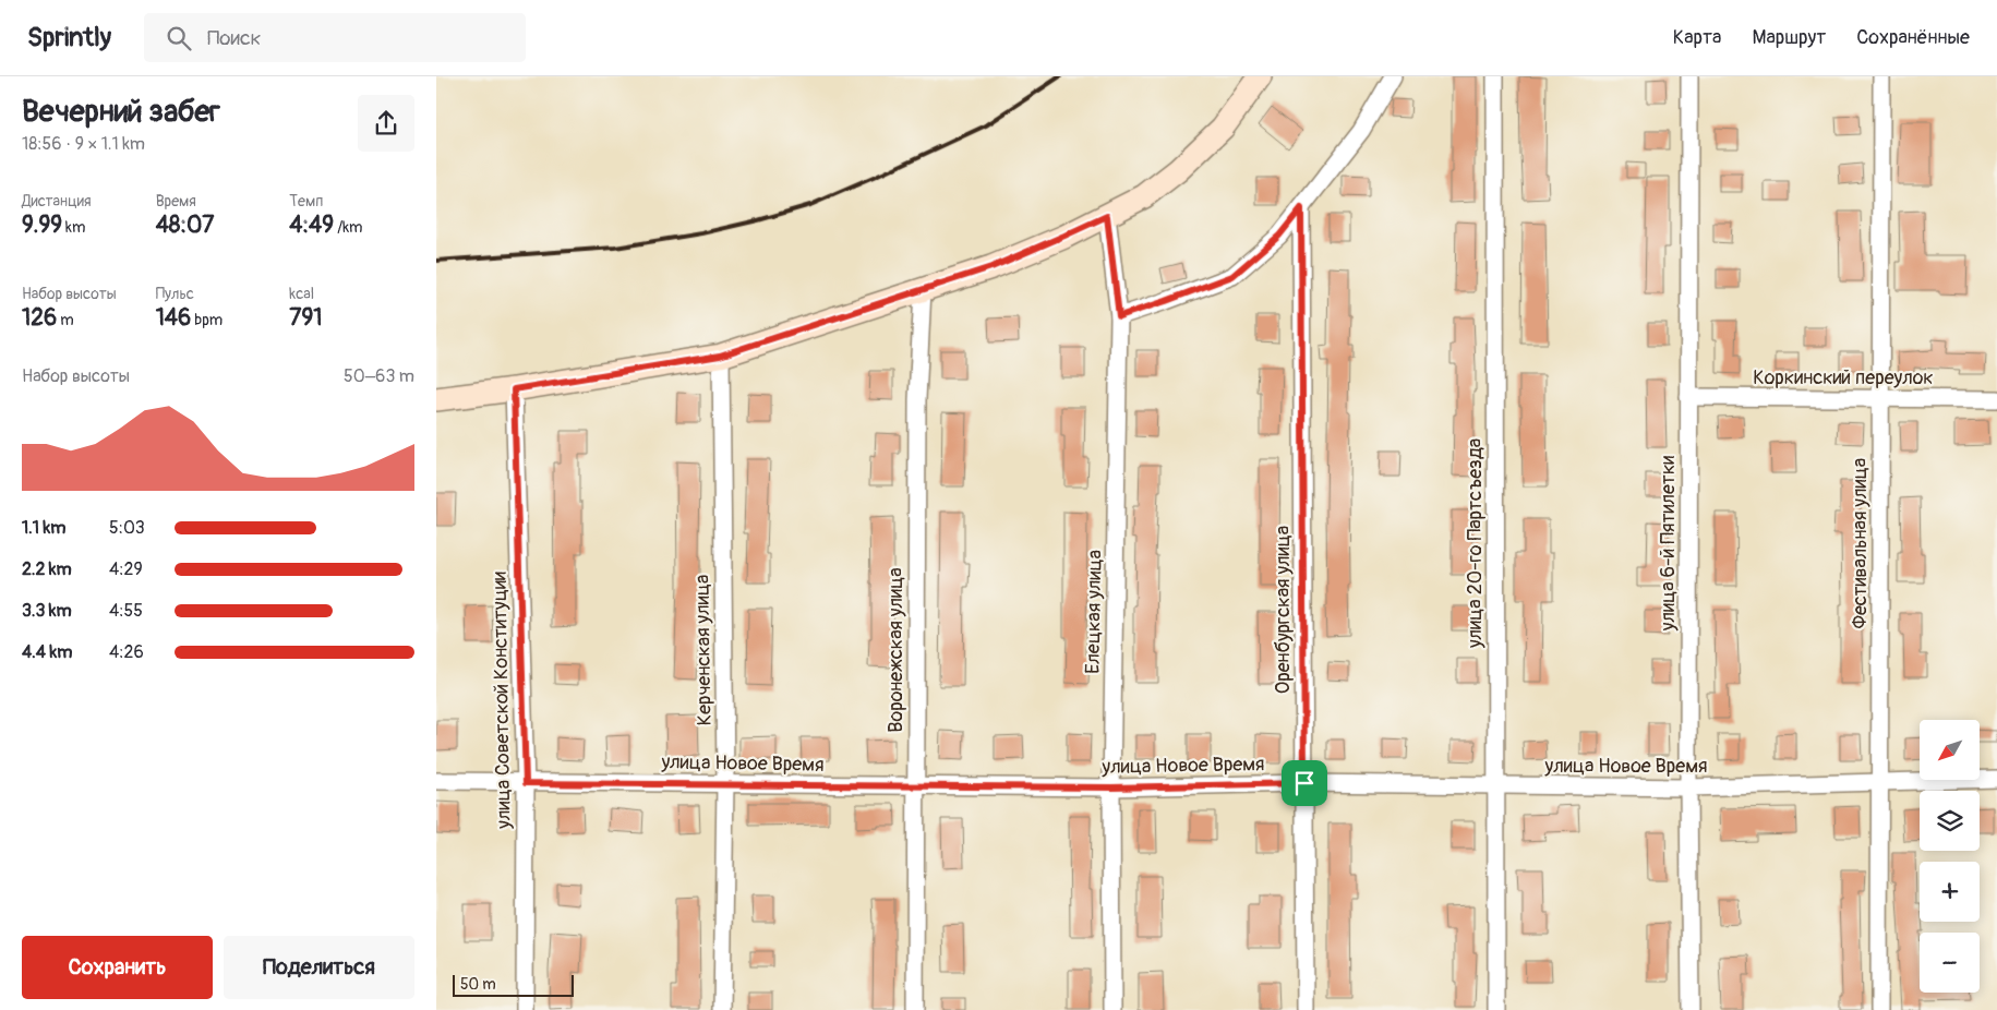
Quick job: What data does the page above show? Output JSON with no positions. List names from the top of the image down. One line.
{"streets":{"street":["Коркинский переулок","улица 20-го Партсъезда","улица 6-й Пятилетки","Фестивальная улица","Оренбургская улица","Елецкая улица","Керченская улица","Воронежская улица","улица Советской Конституции","улица Новое Время"]},"crossings":[["Коркинский переулок","улица 6-й Пятилетки"],["Коркинский переулок","Фестивальная улица"],["улица 20-го Партсъезда","улица Новое Время"],["улица 6-й Пятилетки","улица Новое Время"],["Фестивальная улица","улица Новое Время"],["Оренбургская улица","улица Новое Время"],["Елецкая улица","улица Новое Время"],["Керченская улица","улица Новое Время"],["Воронежская улица","улица Новое Время"],["улица Советской Конституции","улица Новое Время"]],"scale_bar":"50 m","north":"bottom left","page":{"header":"Sprintly","search":"Поиск","nav":["Карта","Маршрут","Сохранённые"],"heading":["Вечерний забег","18:56 · 9 × 1.1 km"],"stats":[["Дистанция","9.99 km"],["Время","48:07"],["Темп","4:49 /km"],["Набор высоты","126 m"],["Пульс","146 bpm"],["kcal","791"]],"chart":["Набор высоты","50–63 m"],"list":[{"name":"1.1 km","note":"5:03"},{"name":"2.2 km","note":"4:29"},{"name":"3.3 km","note":"4:55"},{"name":"4.4 km","note":"4:26"}],"map_buttons":["+","−"],"buttons":["Сохранить","Поделиться"],"scale":"50 m"}}
